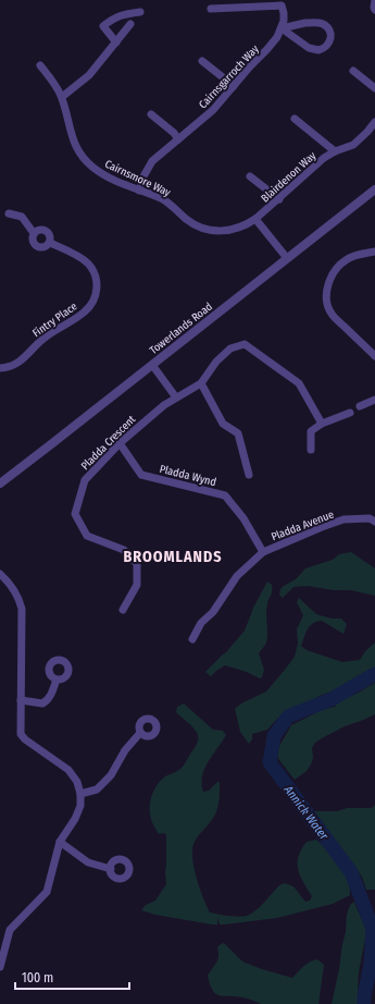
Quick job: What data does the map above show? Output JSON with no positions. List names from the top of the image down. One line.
{"streets":{"street":["Cairnsgarroch Way","Blairdenon Way","Cairnsmore Way","Fintry Place","Towerlands Road","Pladda Crescent","Pladda Wynd","Pladda Avenue"]},"crossings":[["Cairnsgarroch Way","Cairnsmore Way"],["Blairdenon Way","Cairnsmore Way"],["Pladda Crescent","Pladda Wynd"],["Pladda Wynd","Pladda Avenue"]],"districts":["BROOMLANDS"],"water":["Annick Water"],"scale_bar":"100 m"}
